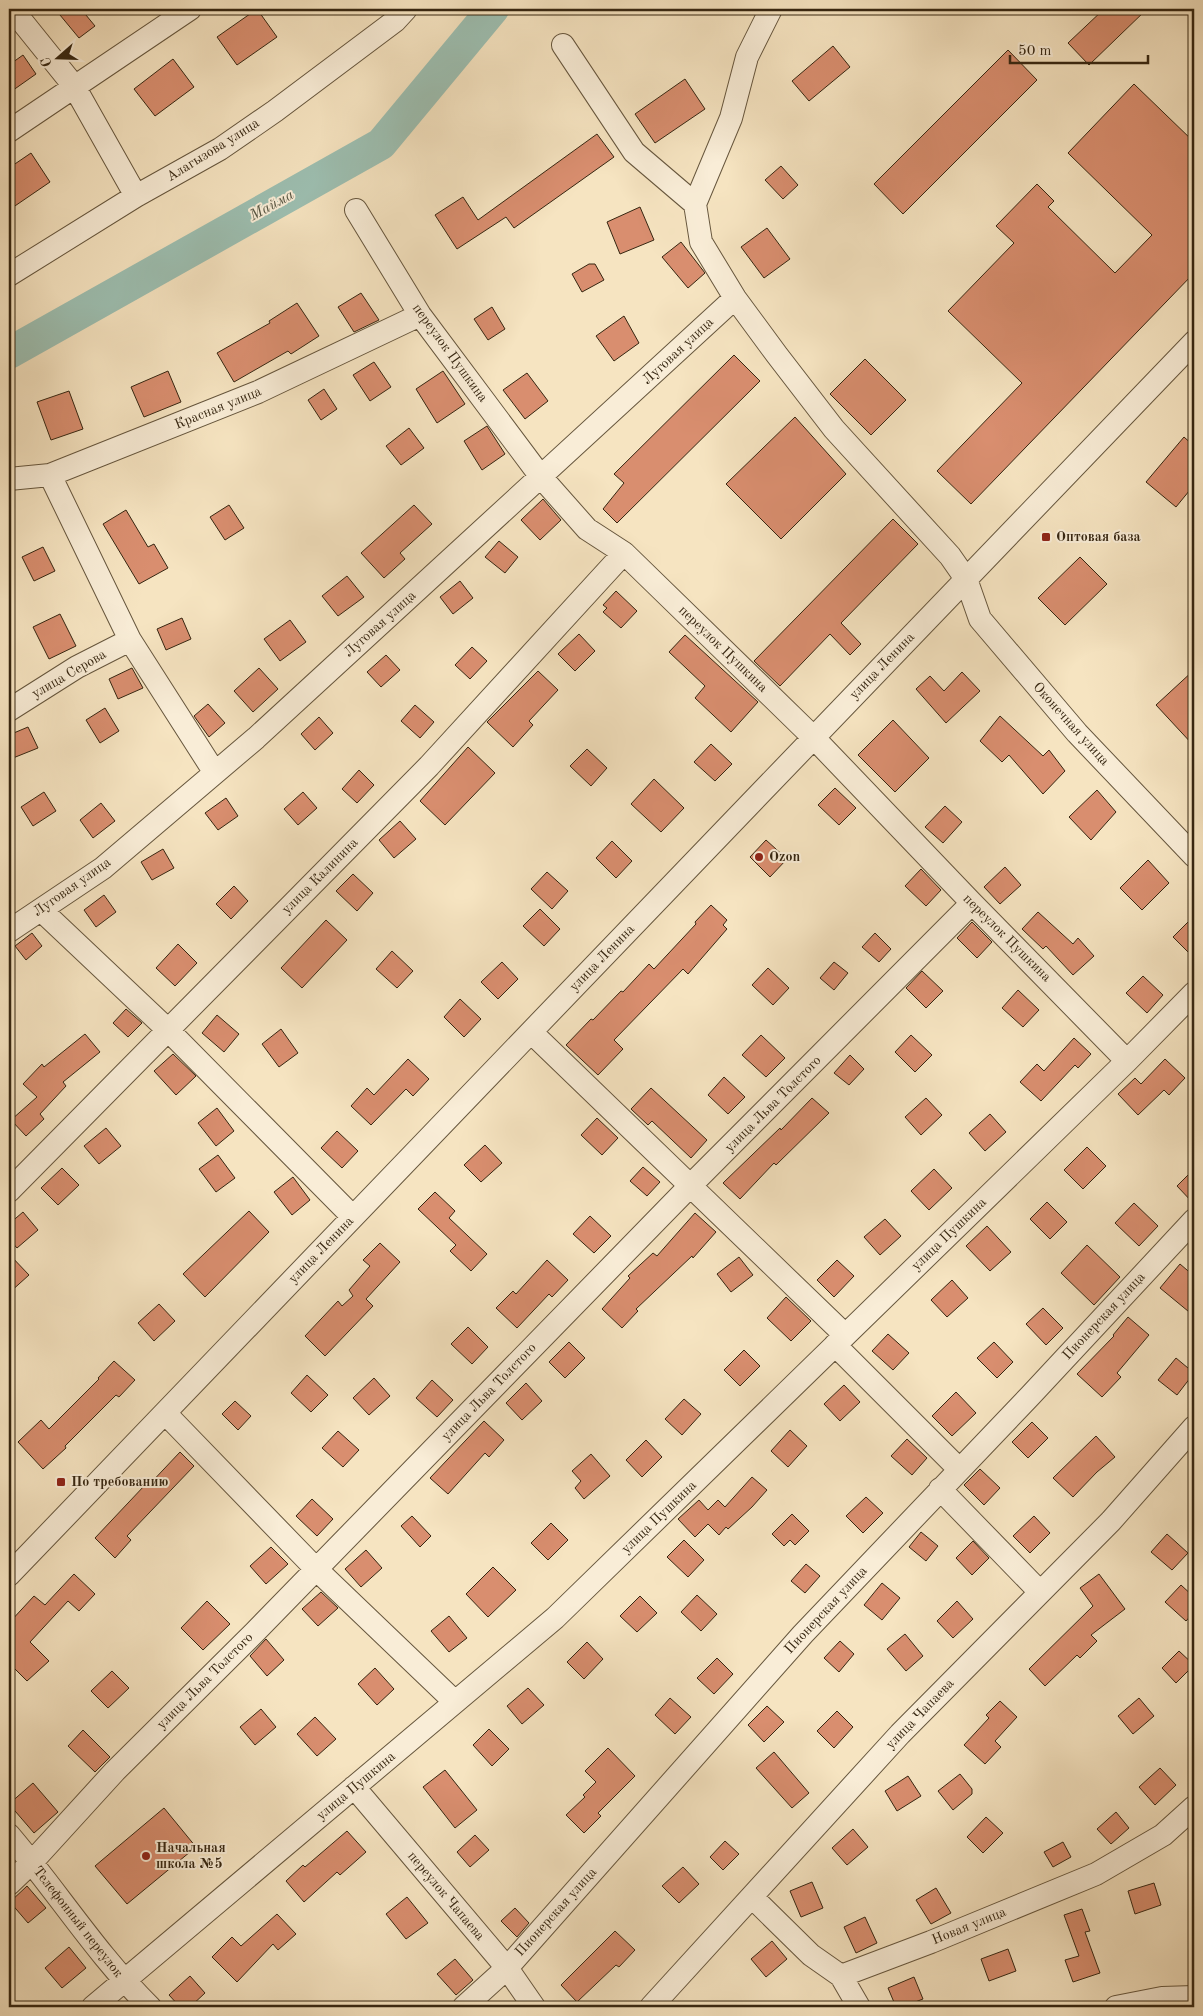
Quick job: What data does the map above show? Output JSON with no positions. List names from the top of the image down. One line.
{"streets":{"street":["Алагызова улица","Луговая улица","переулок Пушкина","Красная улица","улица Ленина","улица Серова","Оконечная улица","улица Калинина","улица Льва Толстого","улица Пушкина","Пионерская улица","улица Чапаева","переулок Чапаева","Телефонный переулок","Новая улица"]},"crossings":[["Луговая улица","переулок Пушкина"],["Луговая улица","Оконечная улица"],["переулок Пушкина","Красная улица"],["переулок Пушкина","улица Ленина"],["переулок Пушкина","улица Калинина"],["переулок Пушкина","улица Льва Толстого"],["переулок Пушкина","улица Пушкина"],["улица Ленина","Оконечная улица"],["улица Льва Толстого","Телефонный переулок"],["улица Пушкина","переулок Чапаева"],["улица Пушкина","Телефонный переулок"],["Пионерская улица","переулок Чапаева"]],"water":["Майма"],"places":{"transit":["Оптовая база","По требованию"],"other":["Ozon","Начальная школа №5"]},"scale_bar":"50 m","north":"left"}
